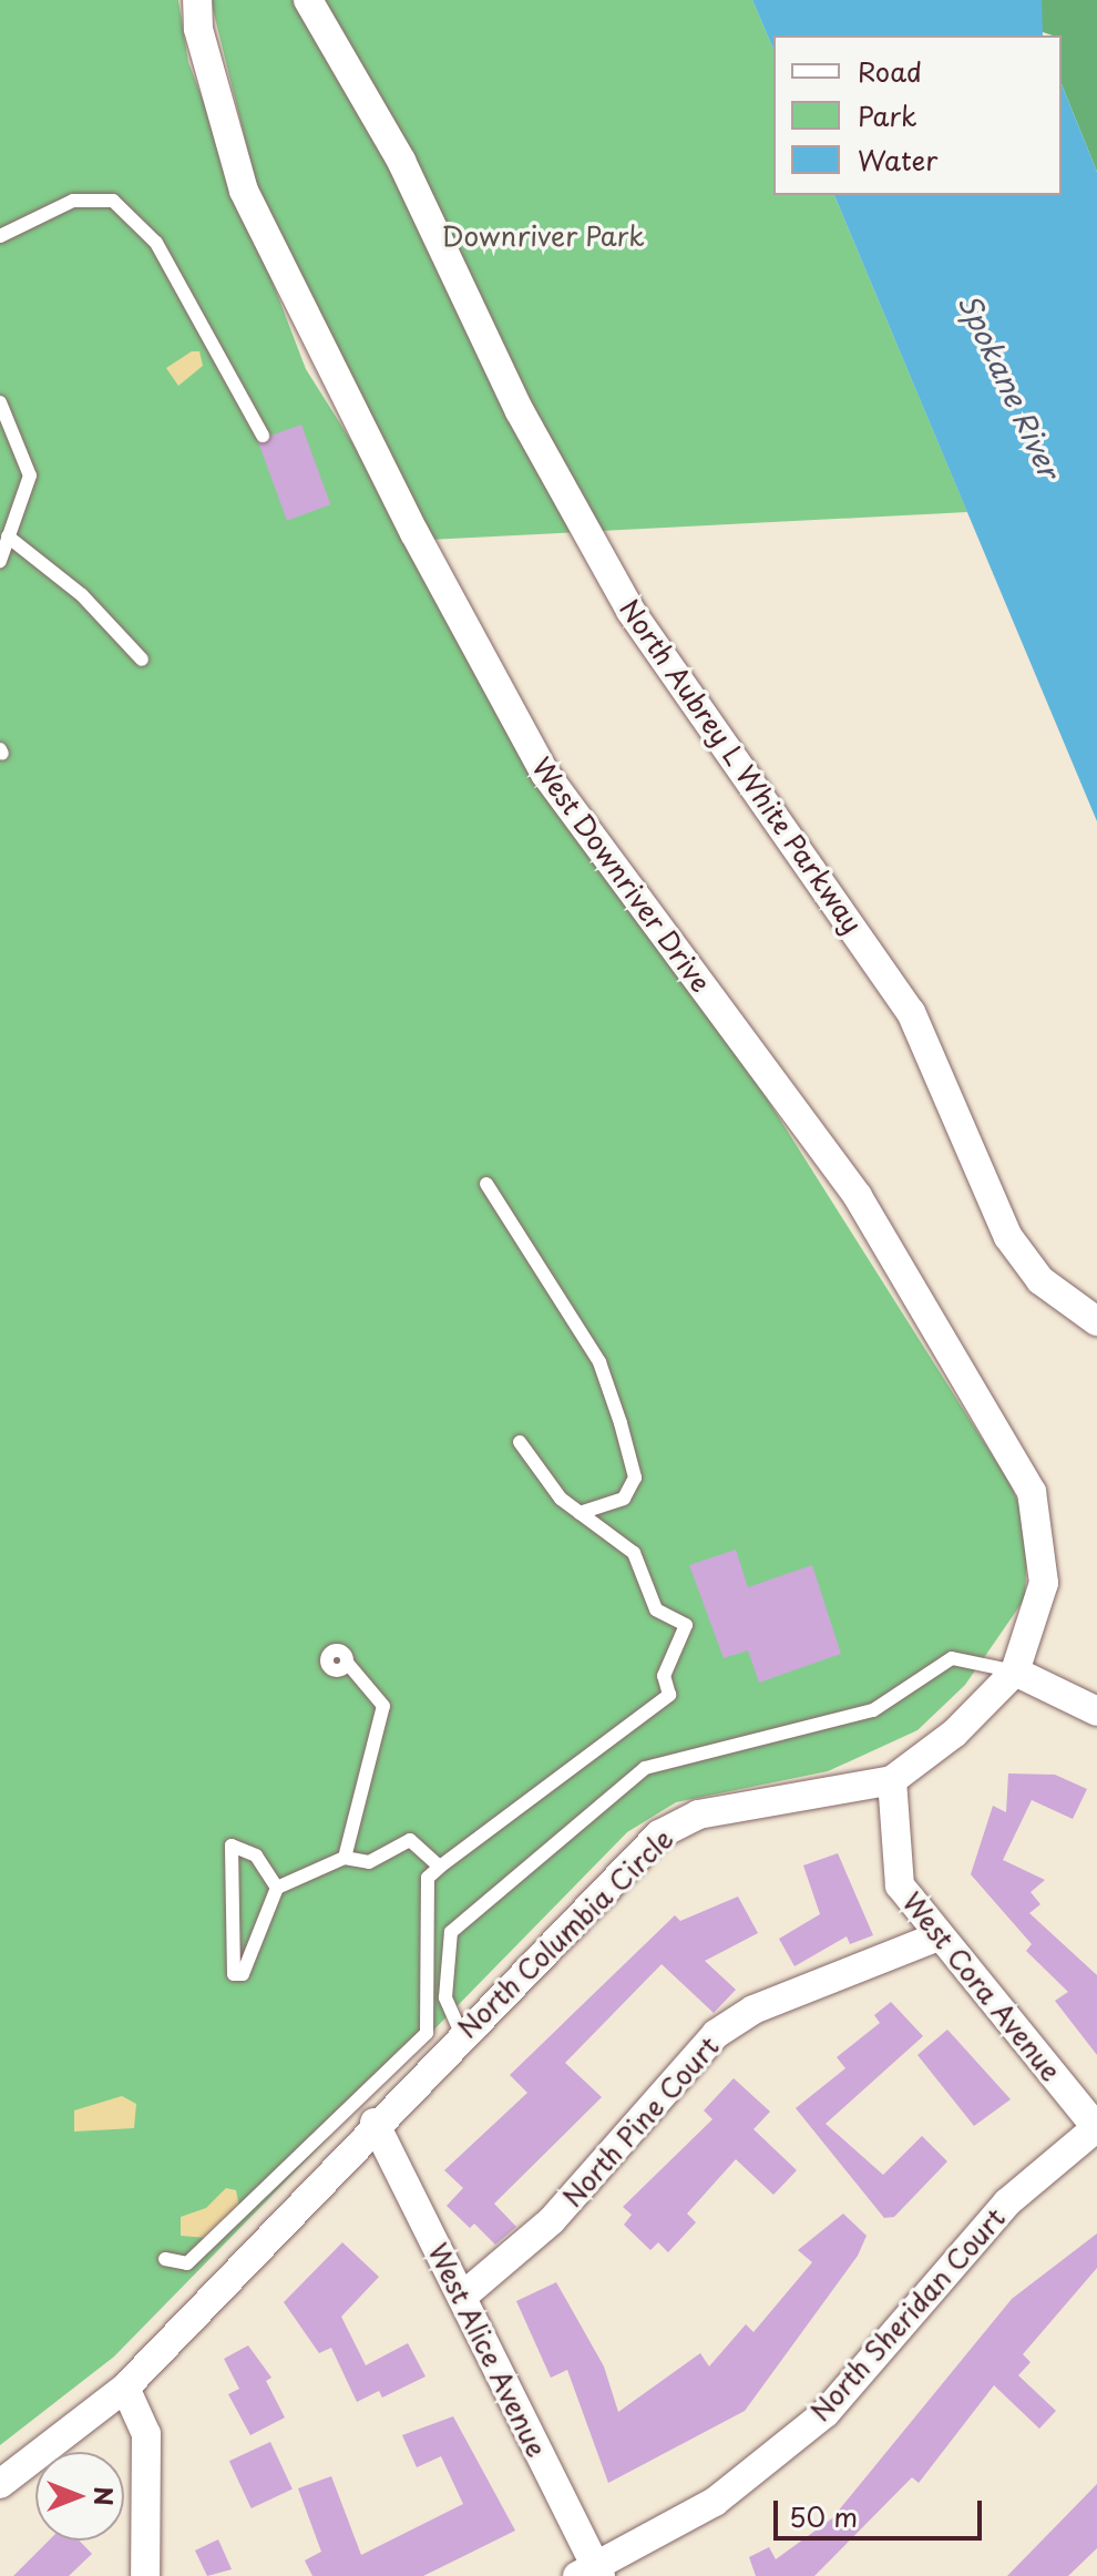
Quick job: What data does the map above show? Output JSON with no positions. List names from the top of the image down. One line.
{"streets":{"street":["North Aubrey L White Parkway","West Downriver Drive","North Columbia Circle","West Cora Avenue","North Pine Court","North Sheridan Court","West Alice Avenue"]},"crossings":[["West Downriver Drive","North Columbia Circle"],["North Columbia Circle","West Cora Avenue"],["North Columbia Circle","West Alice Avenue"],["West Cora Avenue","North Pine Court"],["West Cora Avenue","North Sheridan Court"],["North Pine Court","West Alice Avenue"],["North Sheridan Court","West Alice Avenue"]],"water":["Spokane River"],"parks":["Downriver Park"],"legend":["Road","Park","Water"],"scale_bar":"50 m","north":"right"}
